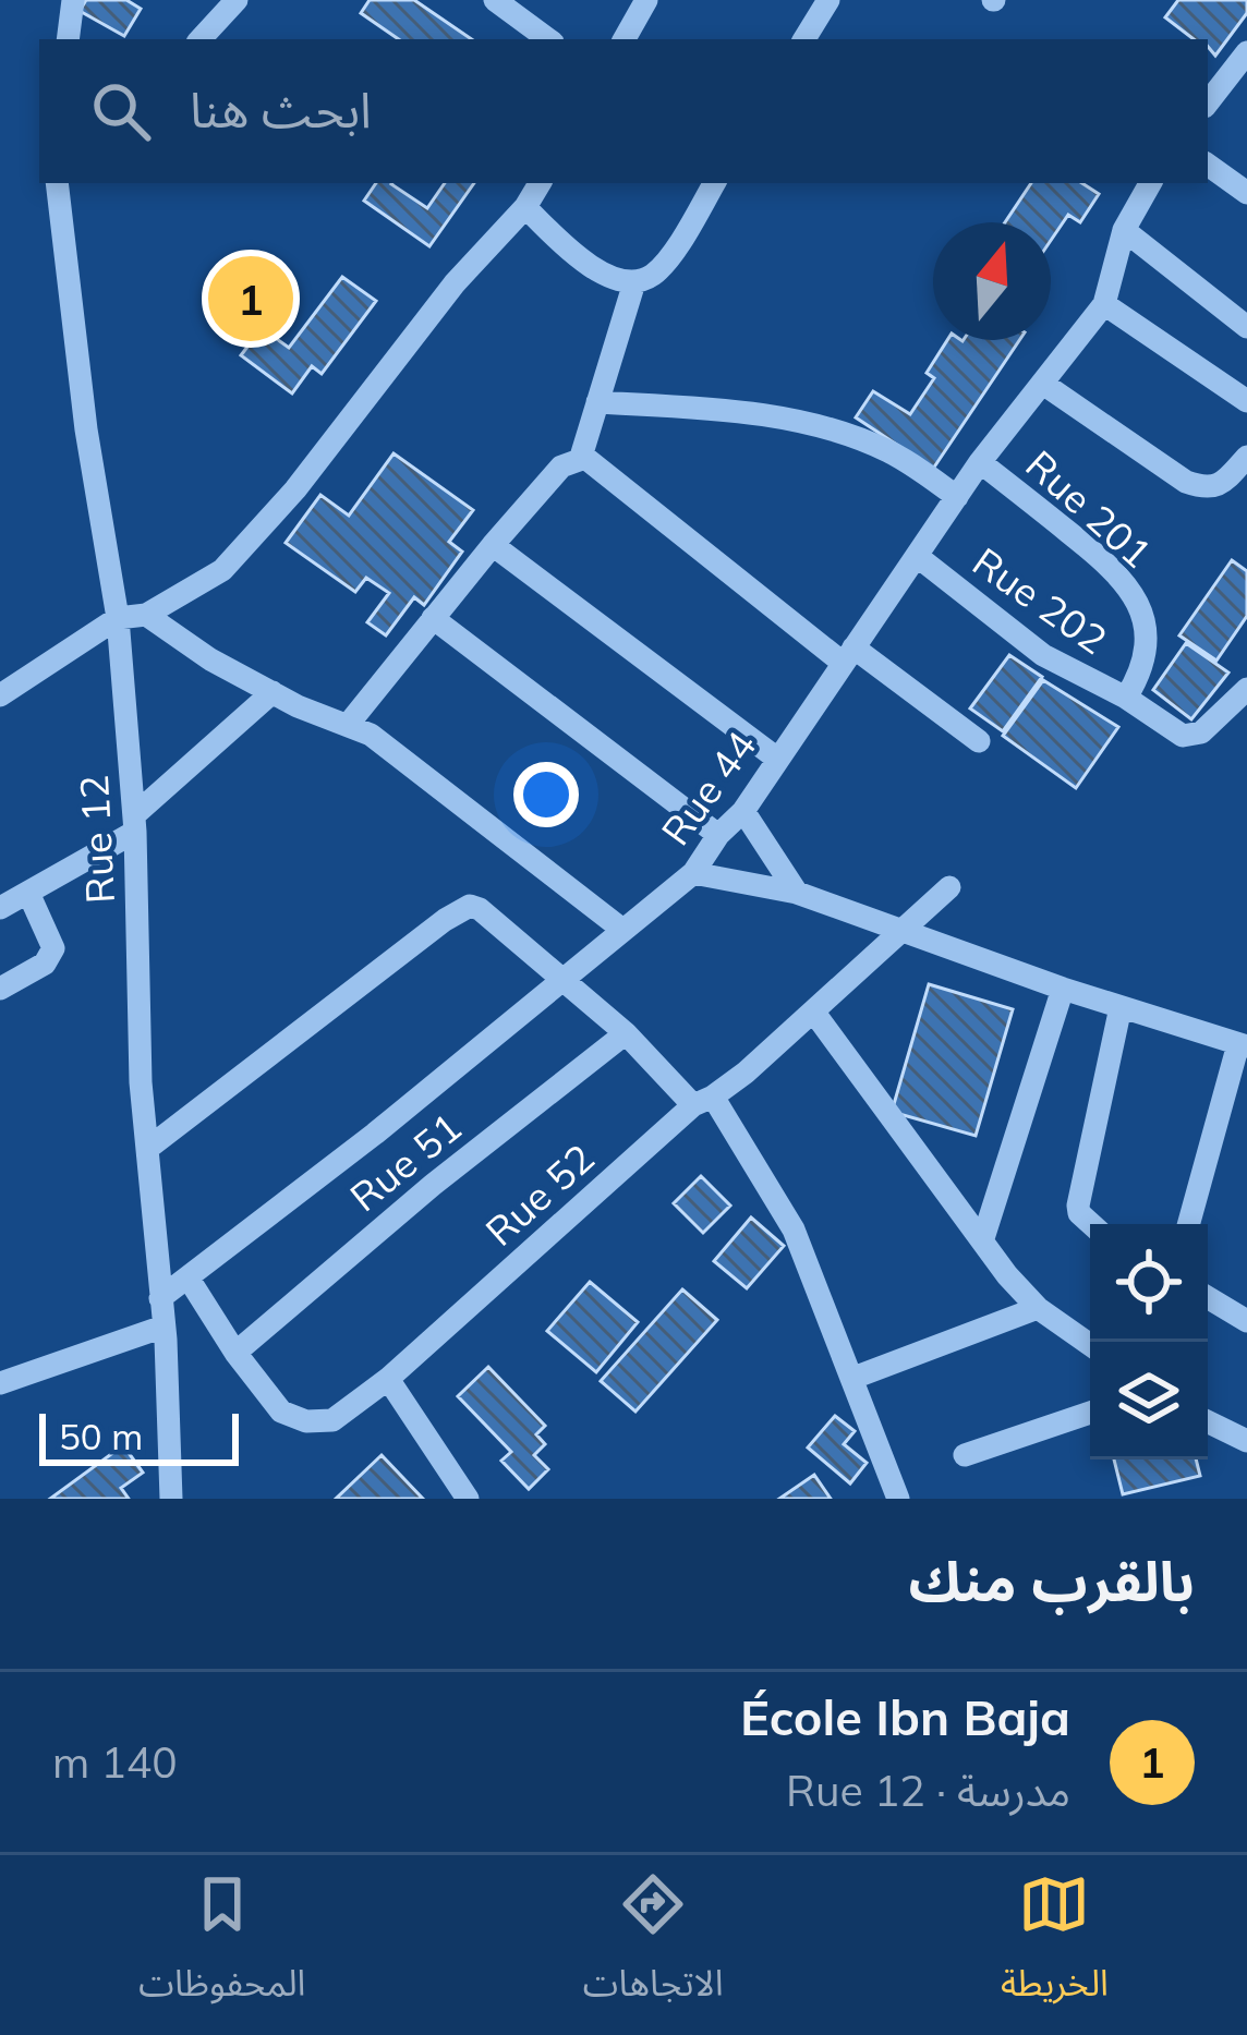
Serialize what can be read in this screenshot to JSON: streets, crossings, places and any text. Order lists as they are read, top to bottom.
{
  "streets": {
    "street": [
      "Rue 201",
      "Rue 202",
      "Rue 44",
      "Rue 12",
      "Rue 51",
      "Rue 52"
    ]
  },
  "crossings": [
    ["Rue 201", "Rue 202"],
    ["Rue 201", "Rue 44"],
    ["Rue 202", "Rue 44"],
    ["Rue 44", "Rue 12"],
    ["Rue 44", "Rue 52"],
    ["Rue 51", "Rue 52"]
  ],
  "scale_bar": "50 m",
  "north": "top",
  "page": {
    "search": "ابحث هنا",
    "pins": "1",
    "scale": "50 m",
    "heading": "بالقرب منك",
    "list": [
      {
        "mark": "1",
        "name": "École Ibn Baja",
        "note": "مدرسة · Rue 12",
        "value": "140 m"
      }
    ],
    "nav": ["الخريطة", "الاتجاهات", "المحفوظات"]
  }
}
